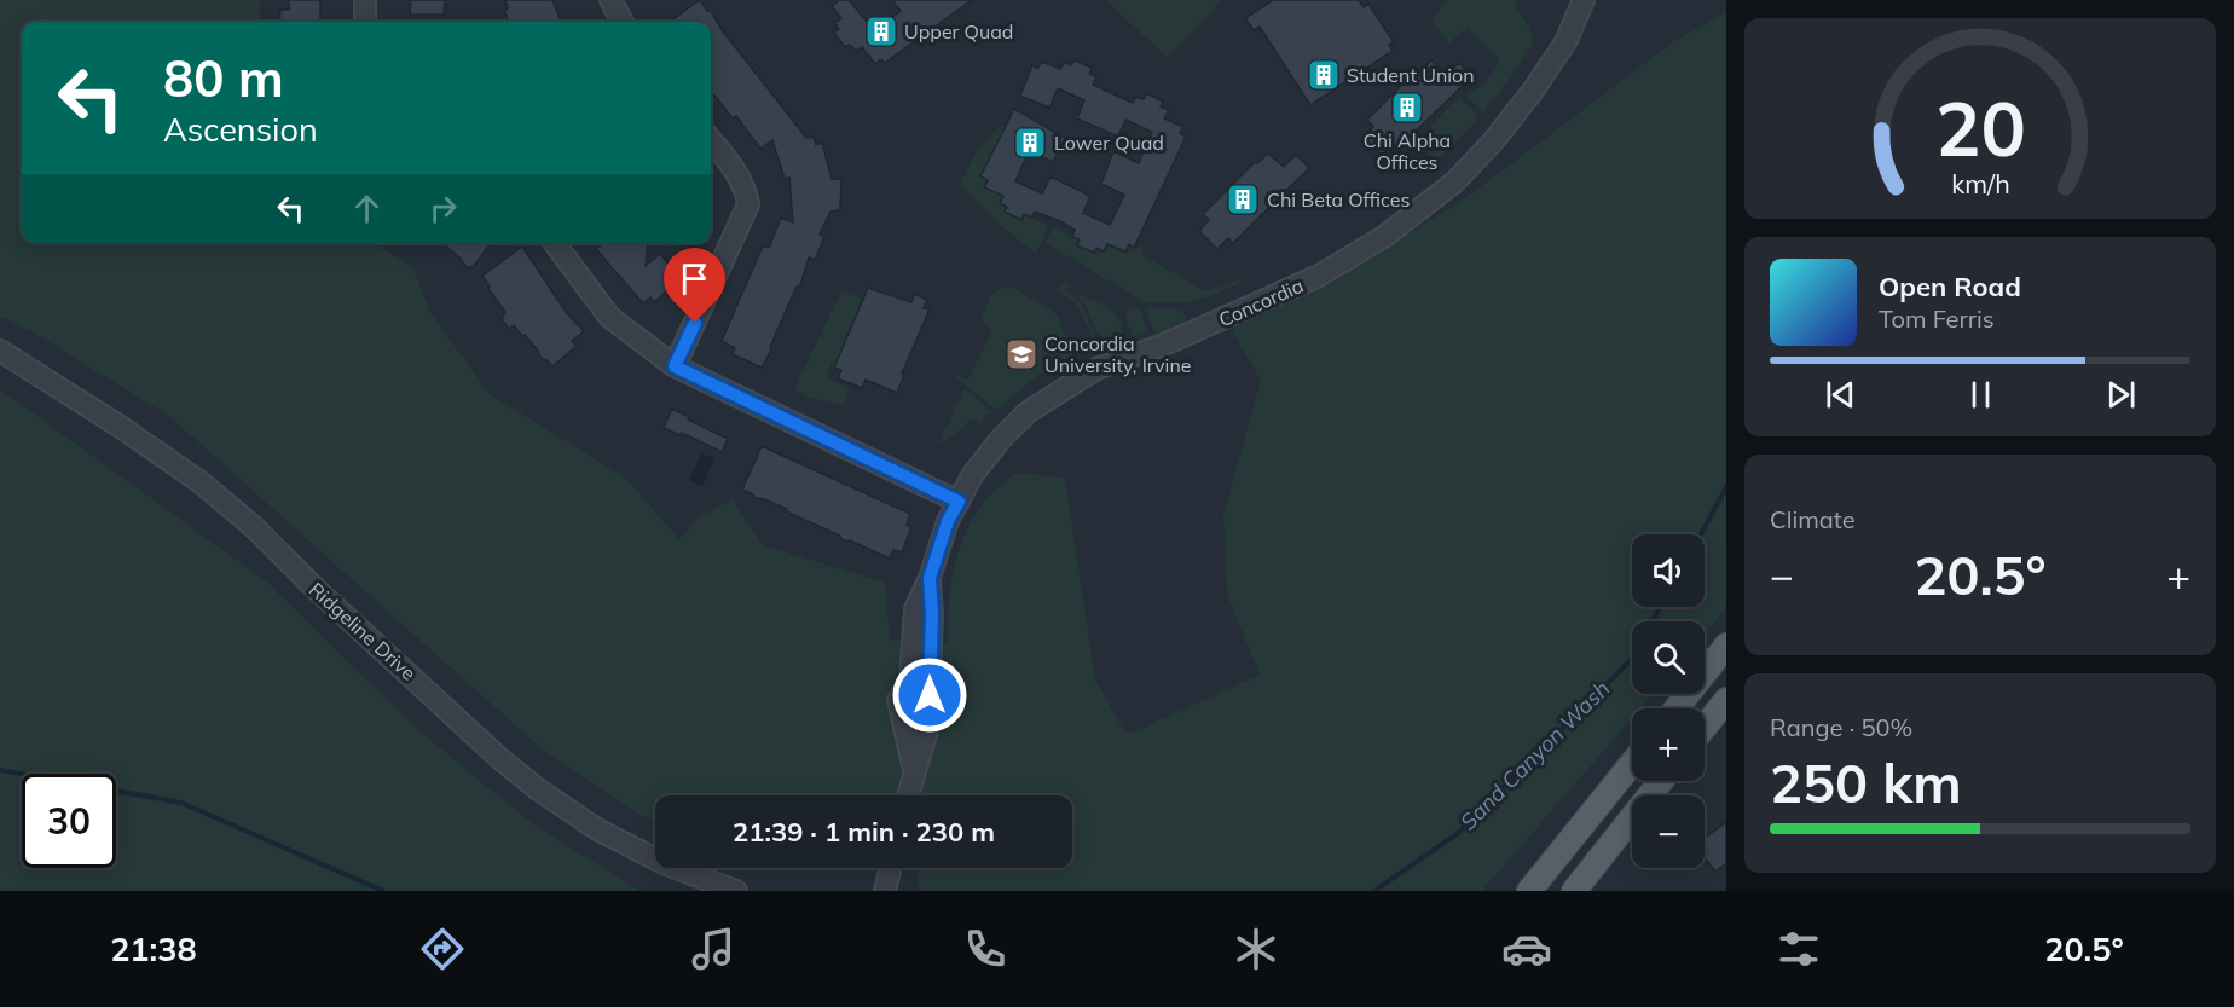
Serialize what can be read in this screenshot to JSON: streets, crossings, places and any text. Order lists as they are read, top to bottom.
{
  "streets": {
    "street": ["Concordia", "Ridgeline Drive"]
  },
  "water": ["Sand Canyon Wash"],
  "places": {
    "building": [
      "Upper Quad",
      "Student Union",
      "Chi Alpha Offices",
      "Lower Quad",
      "Chi Beta Offices"
    ],
    "school or university": ["Concordia University, Irvine"]
  },
  "page": {
    "turn": ["80 m", "Ascension"],
    "song": ["Open Road", "Tom Ferris"],
    "tile": [
      "Climate",
      ["Range · 50%", "250 km"]
    ],
    "map_buttons": ["+", "−"],
    "heat": ["−", "20.5°", "+"],
    "limit": "30",
    "trip": "21:39 · 1 min · 230 m",
    "tabs": ["21:38", "20.5°"],
    "gauge": ["20", "km/h"]
  }
}
